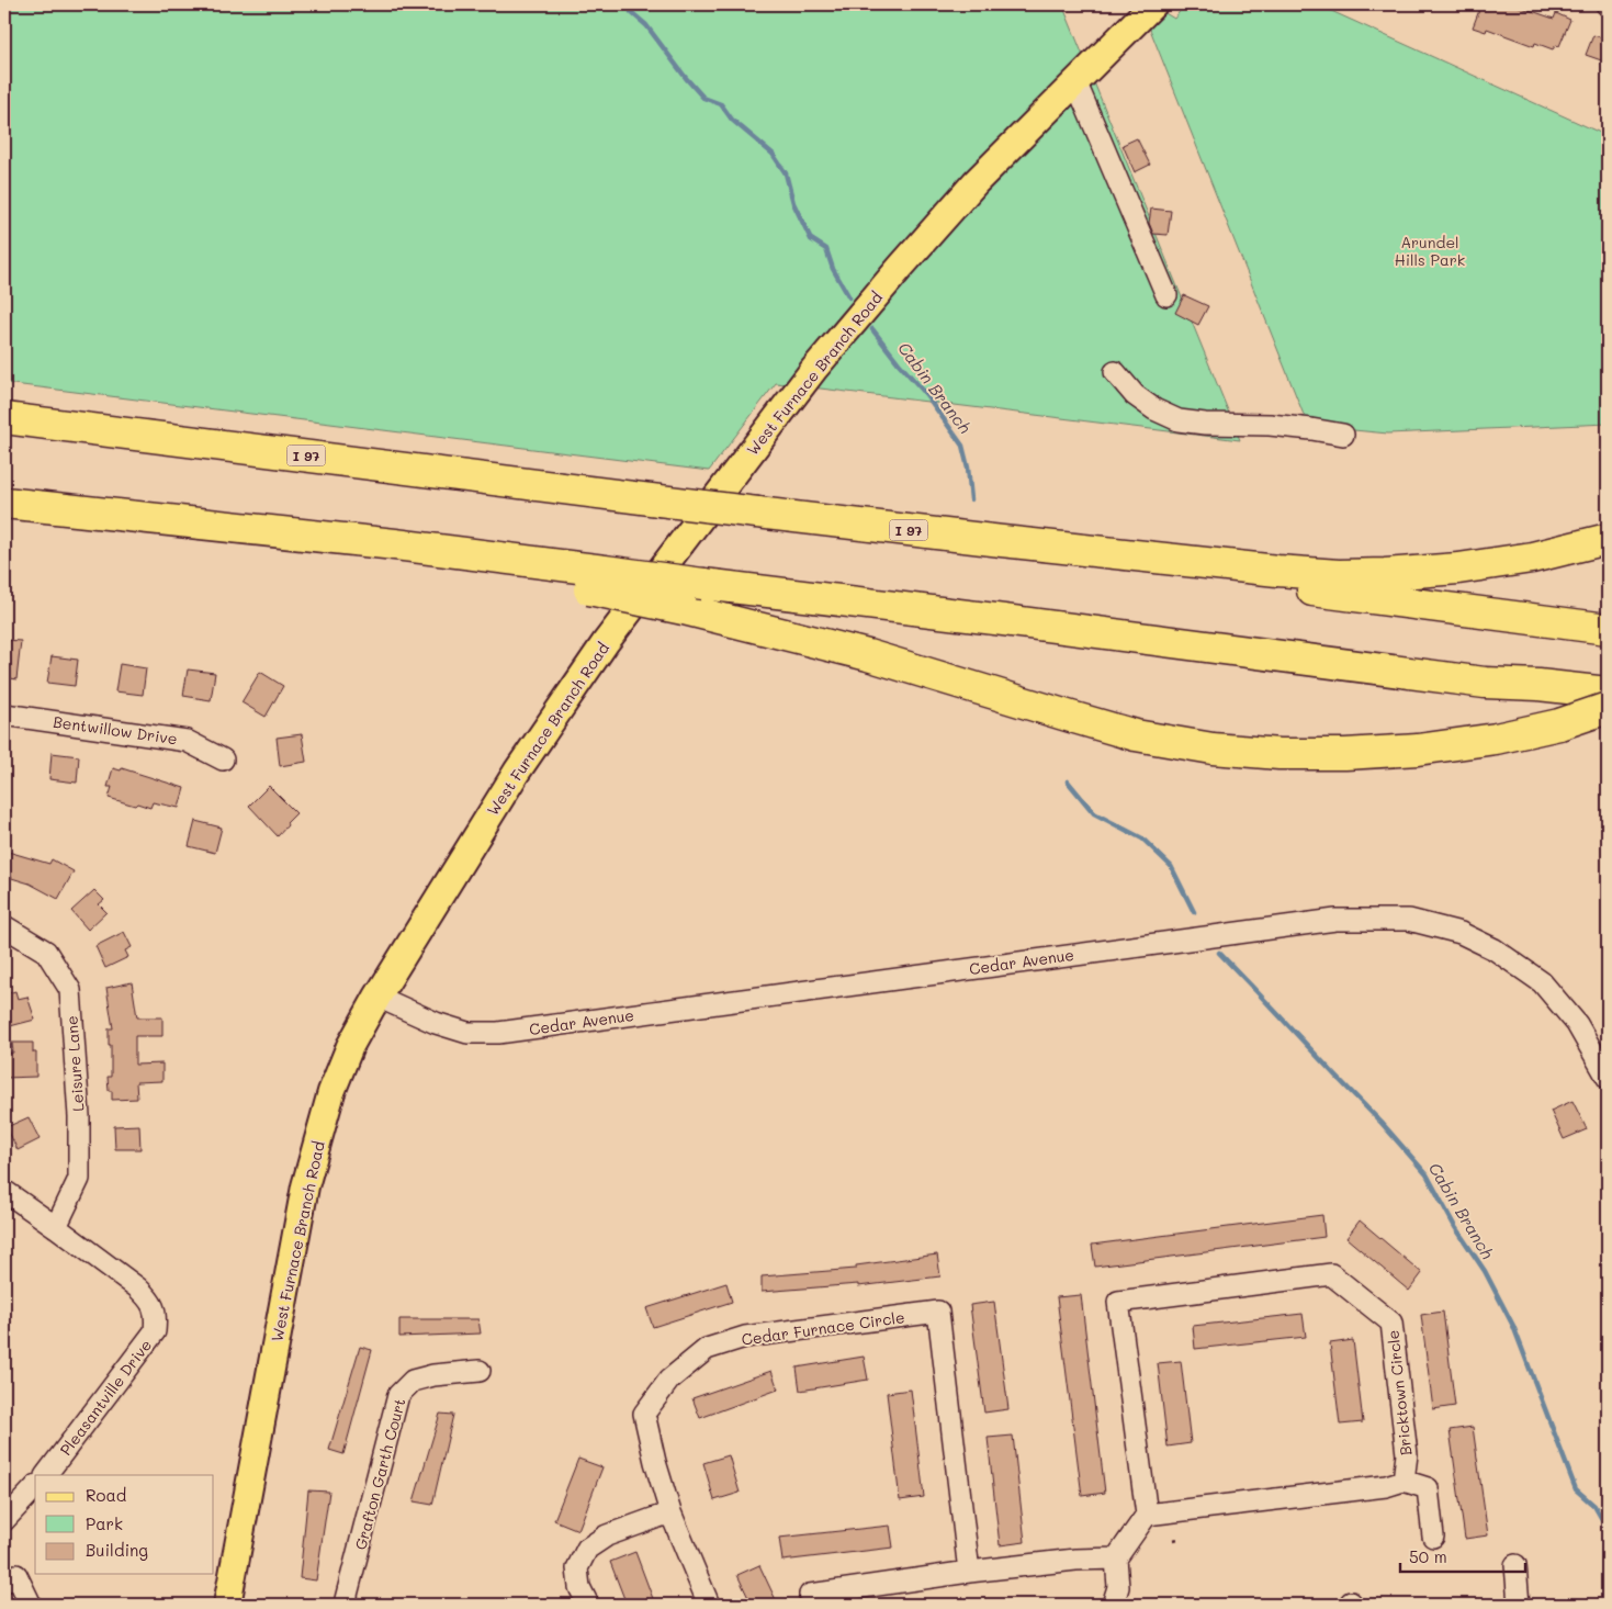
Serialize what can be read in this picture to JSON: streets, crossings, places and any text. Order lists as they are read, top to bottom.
{
  "streets": {
    "highway": ["I 97"],
    "main road": ["West Furnace Branch Road"],
    "street": [
      "Bentwillow Drive",
      "Cedar Avenue",
      "Leisure Lane",
      "Cedar Furnace Circle",
      "Bricktown Circle",
      "Pleasantville Drive",
      "Grafton Garth Court"
    ]
  },
  "crossings": [
    ["West Furnace Branch Road", "Cedar Avenue"],
    ["Leisure Lane", "Pleasantville Drive"]
  ],
  "water": ["Cabin Branch"],
  "parks": ["Arundel Hills Park"],
  "legend": ["Road", "Park", "Building"],
  "scale_bar": "50 m"
}
